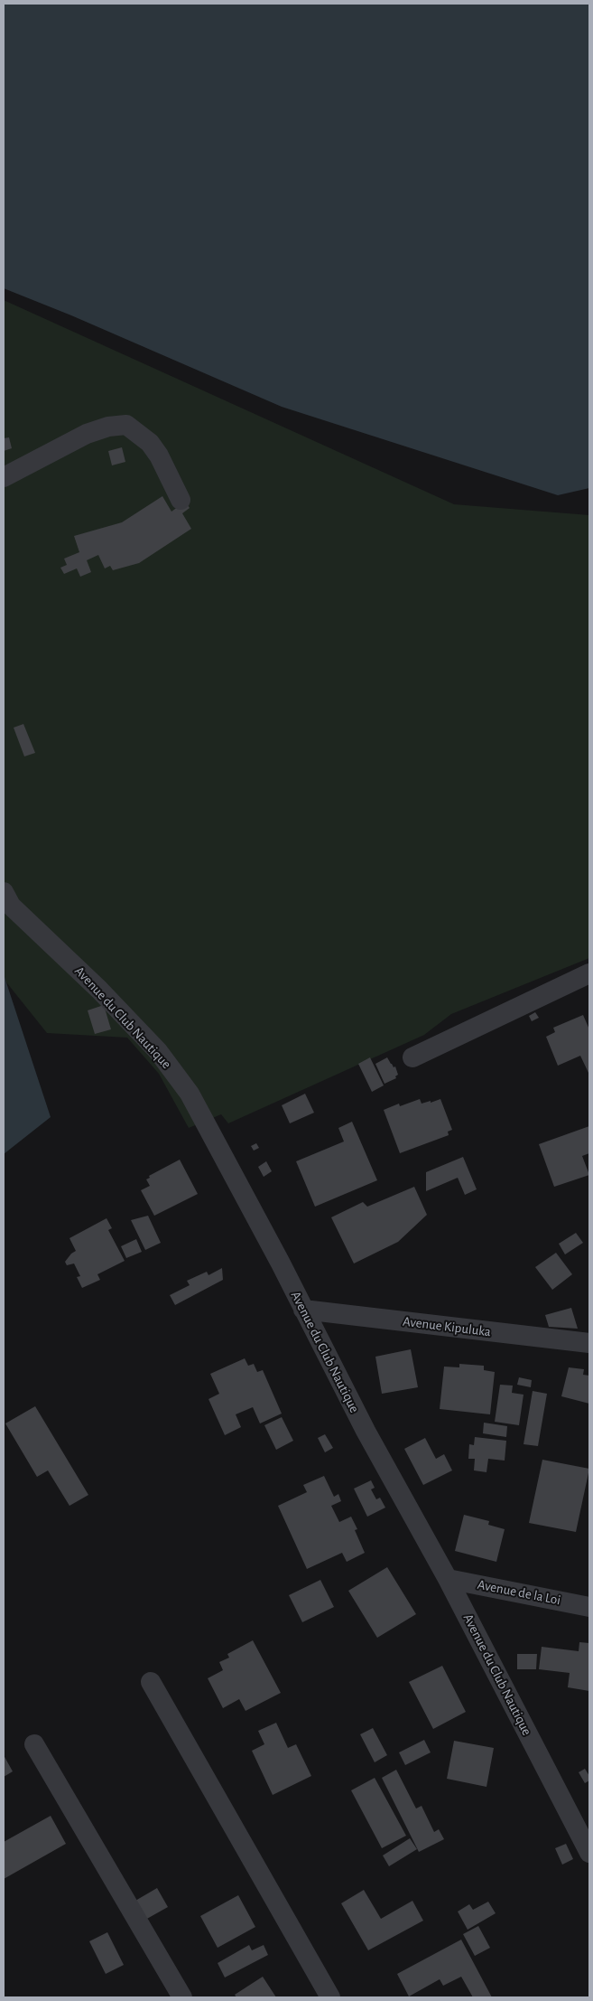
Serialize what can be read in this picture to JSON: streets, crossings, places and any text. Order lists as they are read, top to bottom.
{
  "streets": {
    "street": ["Avenue du Club Nautique", "Avenue Kipuluka", "Avenue de la Loi"]
  },
  "crossings": [
    ["Avenue du Club Nautique", "Avenue Kipuluka"],
    ["Avenue du Club Nautique", "Avenue de la Loi"]
  ]
}
